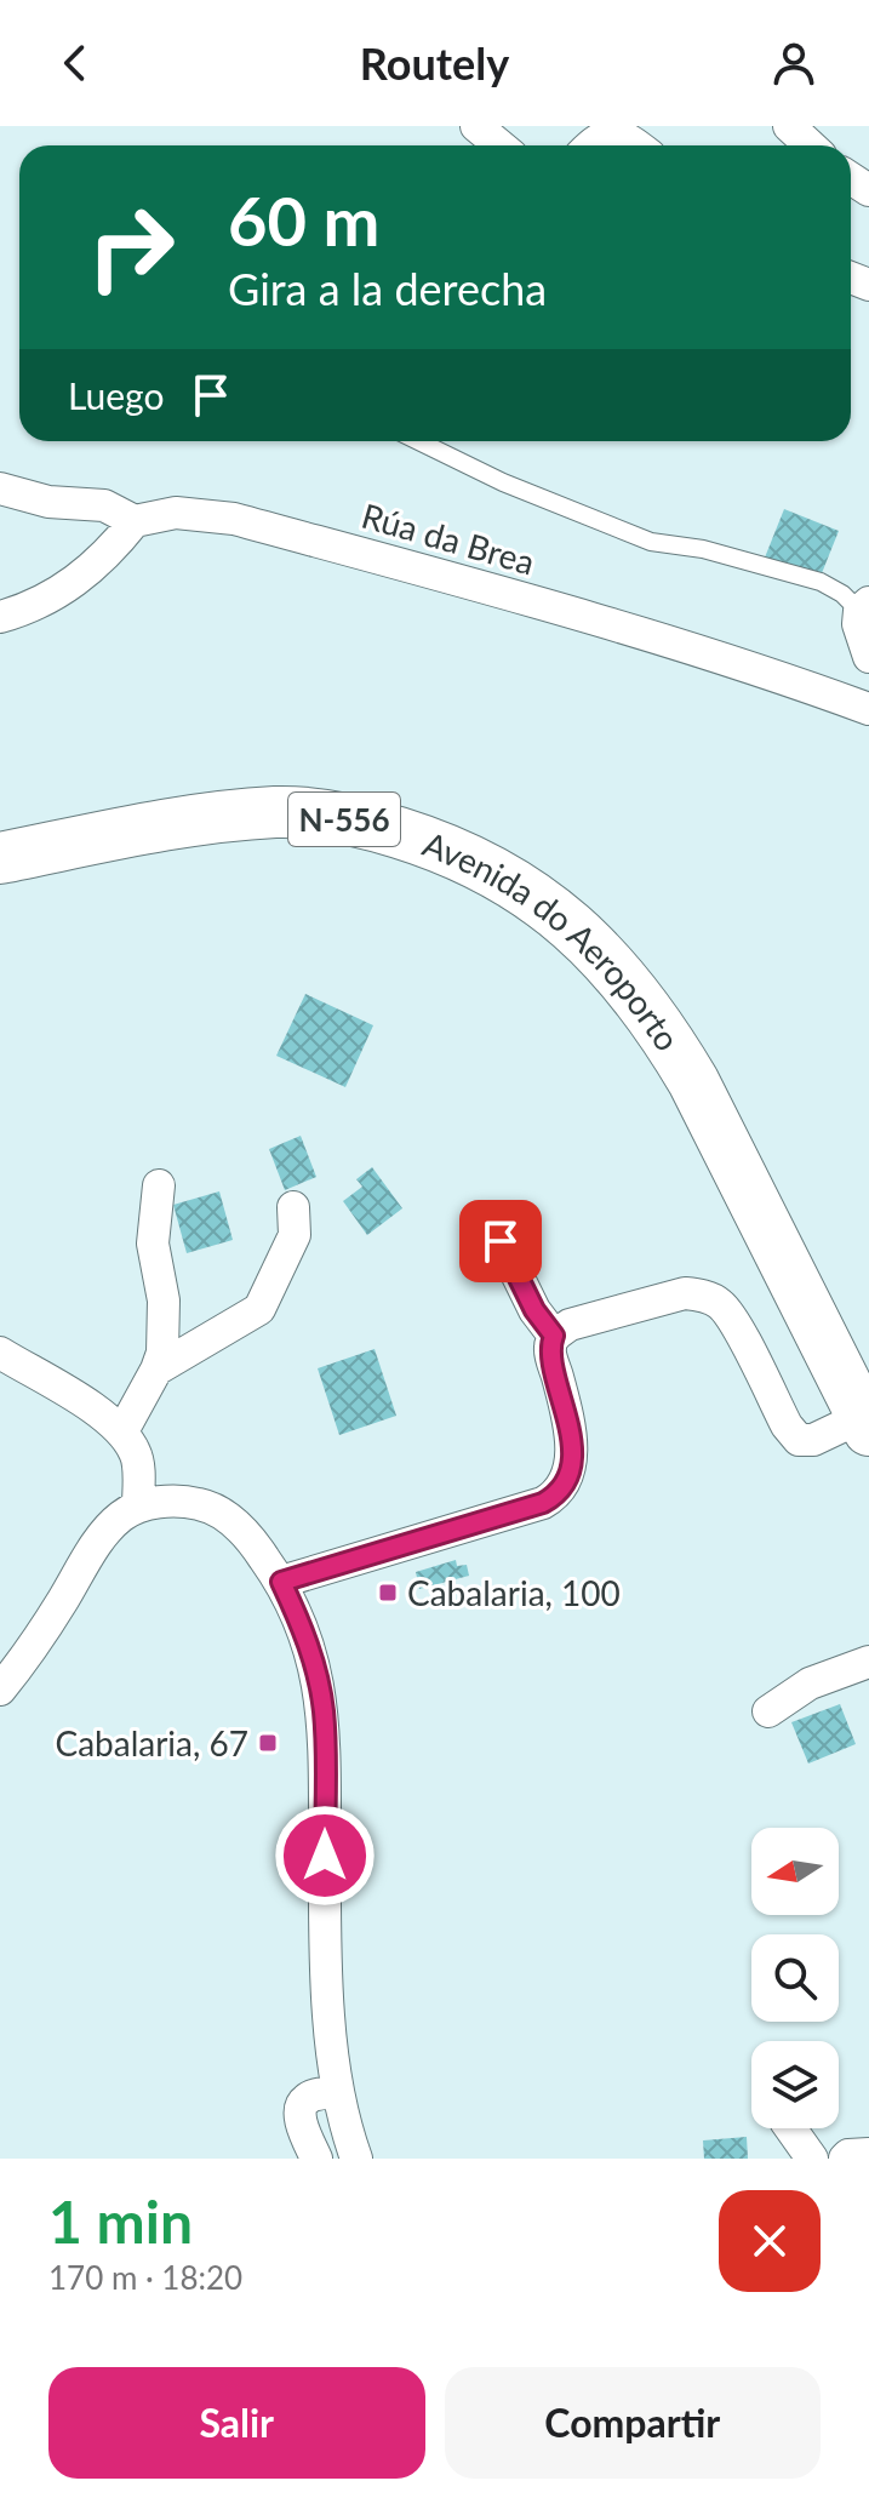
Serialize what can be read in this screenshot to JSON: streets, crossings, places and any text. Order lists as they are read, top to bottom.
{
  "streets": {
    "main road": ["N-556", "Avenida do Aeroporto"],
    "street": ["Rúa da Brea"]
  },
  "places": {
    "transit": ["Cabalaria, 100", "Cabalaria, 67"]
  },
  "north": "left",
  "page": {
    "header": "Routely",
    "turn": ["60 m", "Gira a la derecha"],
    "then": "Luego",
    "heading": ["1 min", "170 m · 18:20"],
    "buttons": ["Salir", "Compartir"]
  }
}
